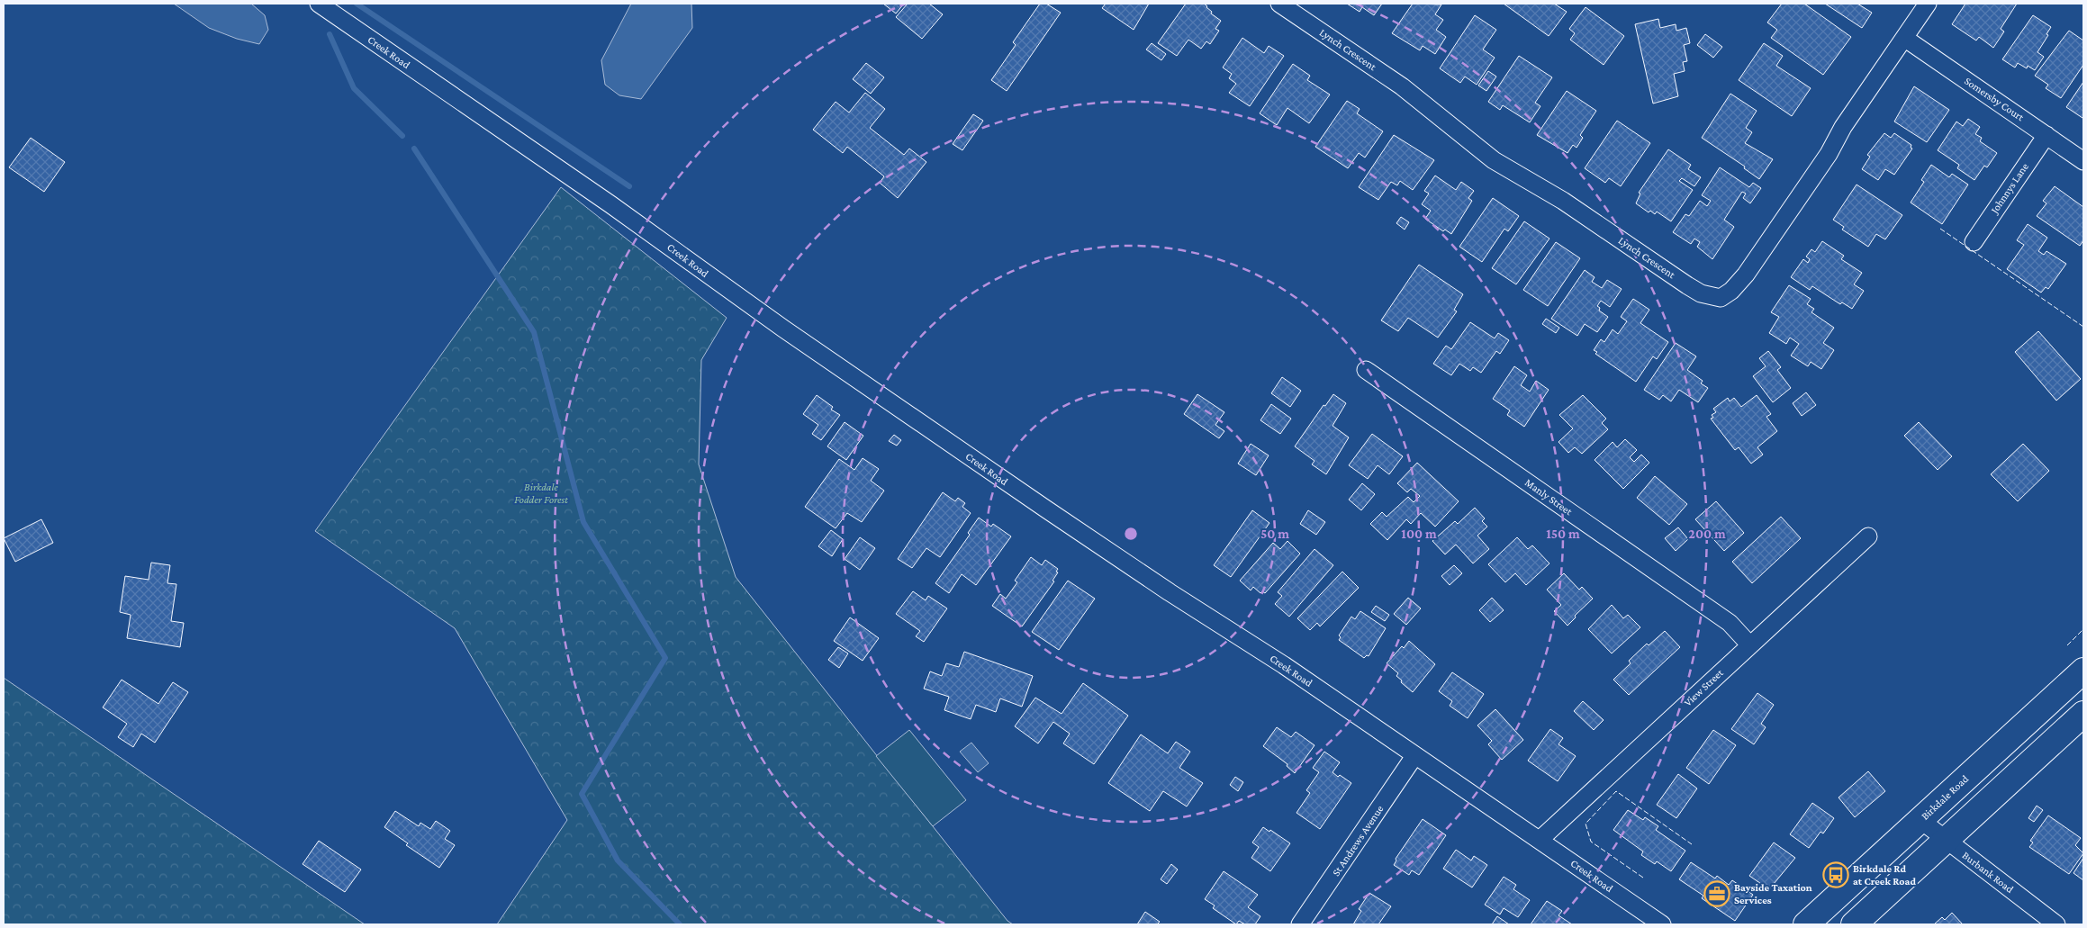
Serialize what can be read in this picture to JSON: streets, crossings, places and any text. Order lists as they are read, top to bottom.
{
  "streets": {
    "main road": ["Birkdale Road"],
    "street": [
      "Lynch Crescent",
      "Creek Road",
      "Somersby Court",
      "Johnnys Lane",
      "Manly Street",
      "View Street",
      "St Andrews Avenue",
      "Burbank Road"
    ]
  },
  "crossings": [
    ["Lynch Crescent", "Somersby Court"],
    ["Creek Road", "View Street"],
    ["Creek Road", "St Andrews Avenue"],
    ["Somersby Court", "Johnnys Lane"],
    ["Manly Street", "View Street"],
    ["Birkdale Road", "Burbank Road"]
  ],
  "parks": ["Birkdale Fodder Forest"],
  "places": {
    "bus stop": ["Birkdale Rd at Creek Road"],
    "office": ["Bayside Taxation Services"]
  },
  "rings": [
    "50 m",
    "100 m",
    "150 m",
    "200 m"
  ]
}
